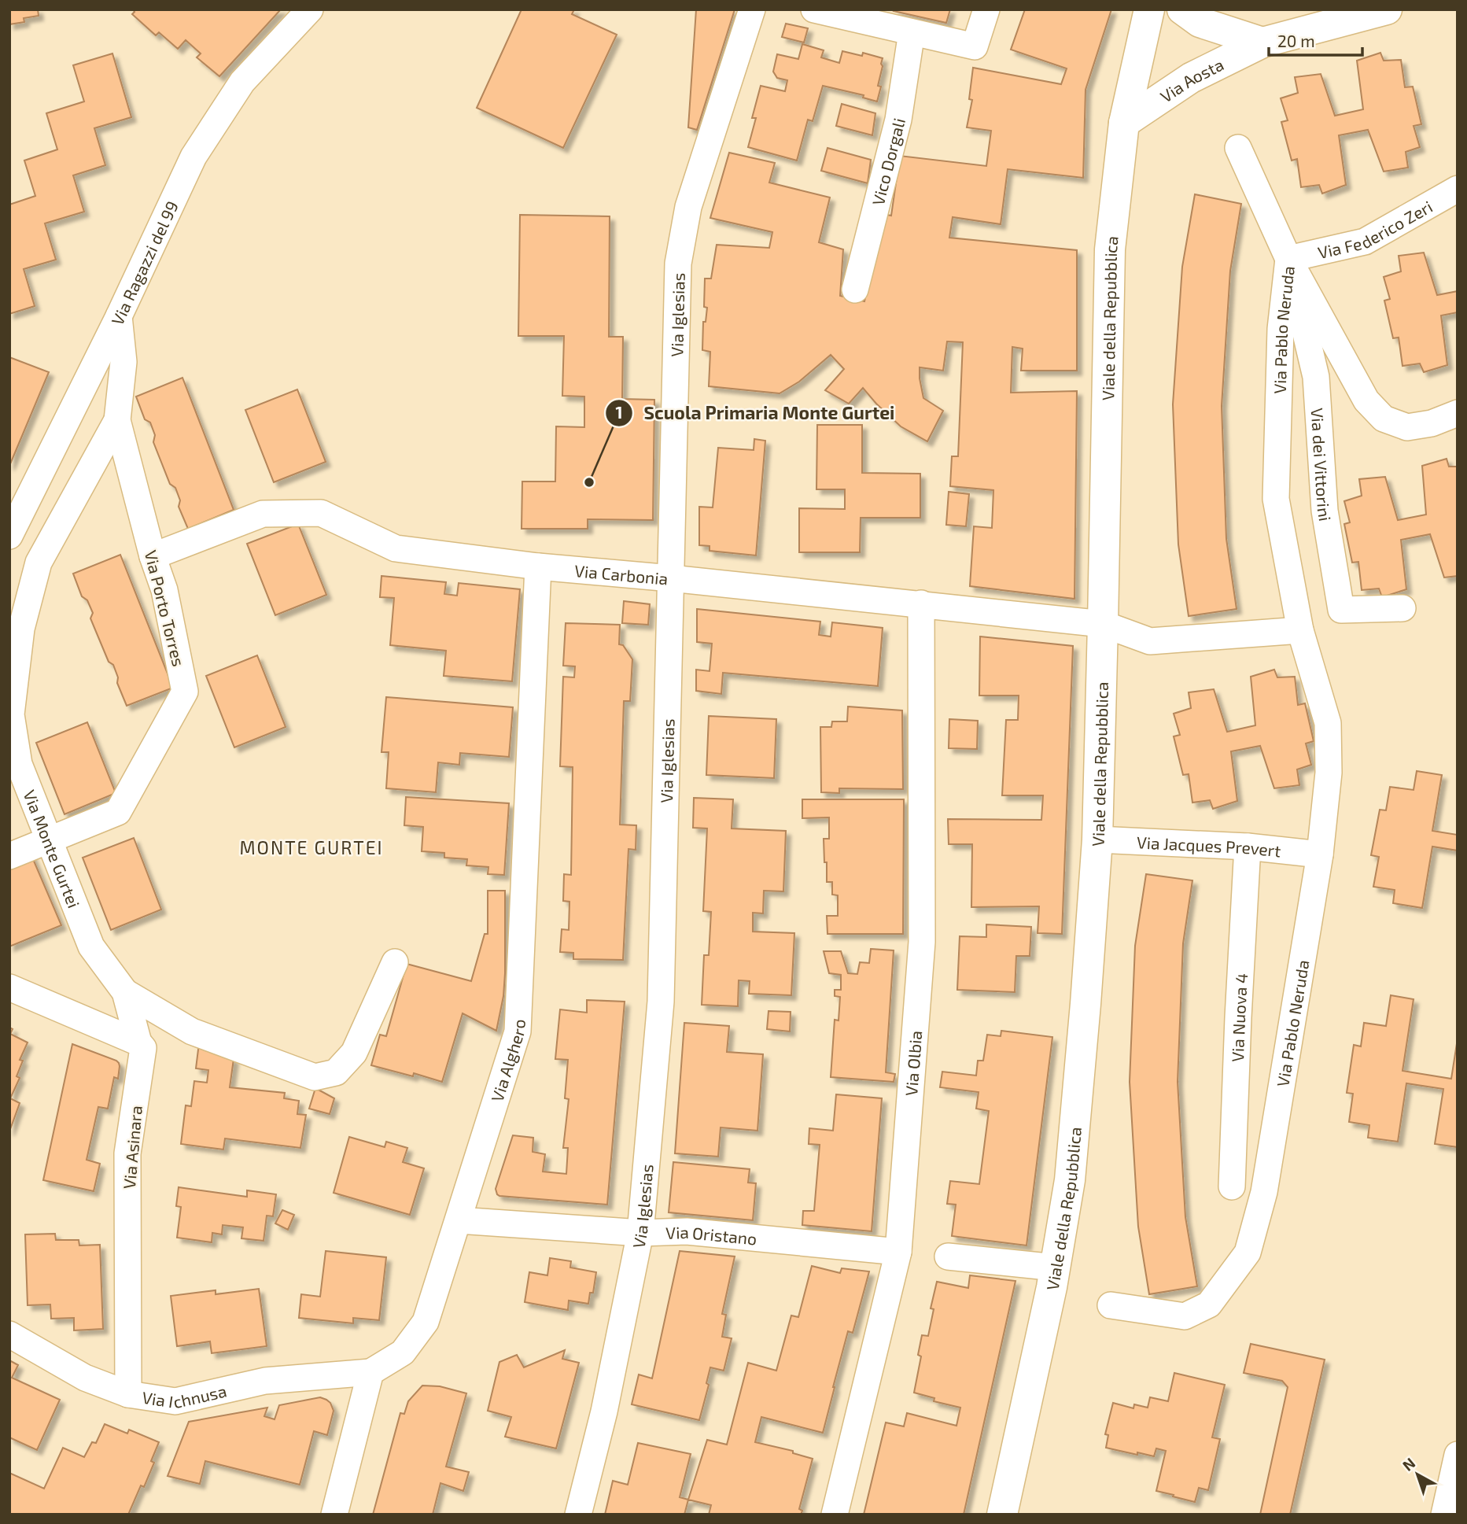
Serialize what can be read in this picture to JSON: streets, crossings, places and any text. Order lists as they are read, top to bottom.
{
  "streets": {
    "street": [
      "Via Aosta",
      "Vico Dorgali",
      "Via Federico Zeri",
      "Via Ragazzi del 99",
      "Via Iglesias",
      "Viale della Repubblica",
      "Via Pablo Neruda",
      "Via dei Vittorini",
      "Via Carbonia",
      "Via Porto Torres",
      "Via Jacques Prevert",
      "Via Monte Gurtei",
      "Via Nuova 4",
      "Via Alghero",
      "Via Olbia",
      "Via Asinara",
      "Via Oristano",
      "Via Ichnusa"
    ]
  },
  "crossings": [
    ["Via Aosta", "Viale della Repubblica"],
    ["Via Federico Zeri", "Via Pablo Neruda"],
    ["Via Federico Zeri", "Via dei Vittorini"],
    ["Via Ragazzi del 99", "Via Porto Torres"],
    ["Via Iglesias", "Via Carbonia"],
    ["Via Iglesias", "Via Oristano"],
    ["Viale della Repubblica", "Via Carbonia"],
    ["Viale della Repubblica", "Via Jacques Prevert"],
    ["Via Pablo Neruda", "Via dei Vittorini"],
    ["Via Pablo Neruda", "Via Jacques Prevert"],
    ["Via Carbonia", "Via Porto Torres"],
    ["Via Carbonia", "Via Alghero"],
    ["Via Carbonia", "Via Olbia"],
    ["Via Porto Torres", "Via Monte Gurtei"],
    ["Via Jacques Prevert", "Via Nuova 4"],
    ["Via Monte Gurtei", "Via Asinara"],
    ["Via Alghero", "Via Oristano"],
    ["Via Alghero", "Via Ichnusa"],
    ["Via Olbia", "Via Oristano"],
    ["Via Asinara", "Via Ichnusa"]
  ],
  "districts": ["MONTE GURTEI"],
  "places": ["Scuola Primaria Monte Gurtei"],
  "scale_bar": "20 m",
  "north": "top left"
}
